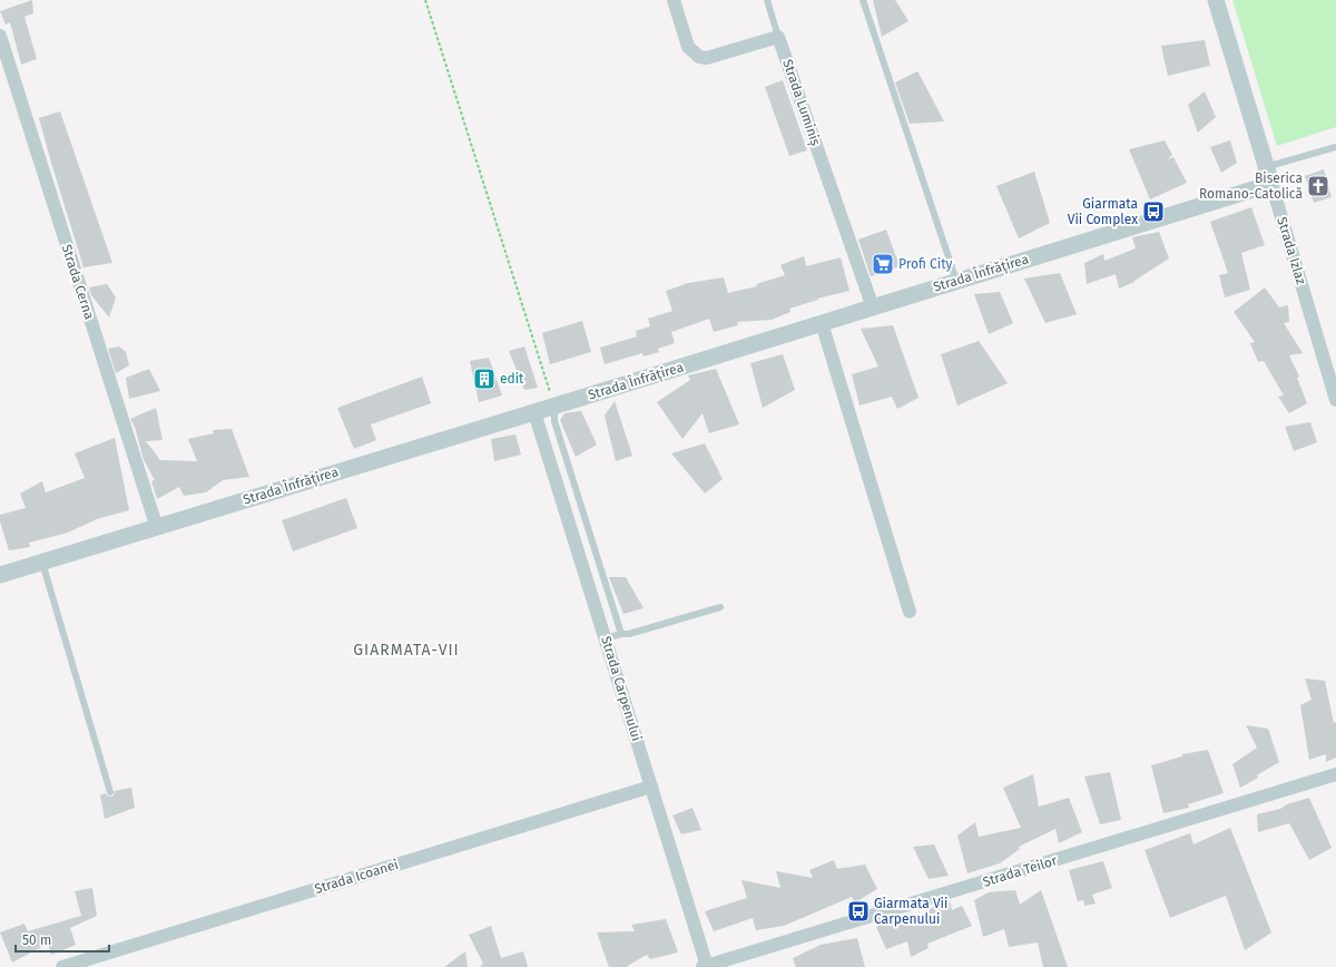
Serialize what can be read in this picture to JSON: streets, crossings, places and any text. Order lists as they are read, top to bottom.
{
  "streets": {
    "street": [
      "Strada Luminiș",
      "Strada Izlaz",
      "Strada Înfrățirea",
      "Strada Cerna",
      "Strada Carpenului",
      "Strada Teilor",
      "Strada Icoanei"
    ]
  },
  "crossings": [
    ["Strada Luminiș", "Strada Înfrățirea"],
    ["Strada Izlaz", "Strada Înfrățirea"],
    ["Strada Înfrățirea", "Strada Cerna"],
    ["Strada Înfrățirea", "Strada Carpenului"],
    ["Strada Carpenului", "Strada Teilor"],
    ["Strada Carpenului", "Strada Icoanei"]
  ],
  "districts": ["GIARMATA-VII"],
  "places": {
    "church": ["Biserica Romano-Catolică"],
    "bus stop": ["Giarmata Vii Complex", "Giarmata Vii Carpenului"],
    "supermarket": ["Profi City"],
    "building": ["edit"]
  },
  "scale_bar": "50 m"
}
